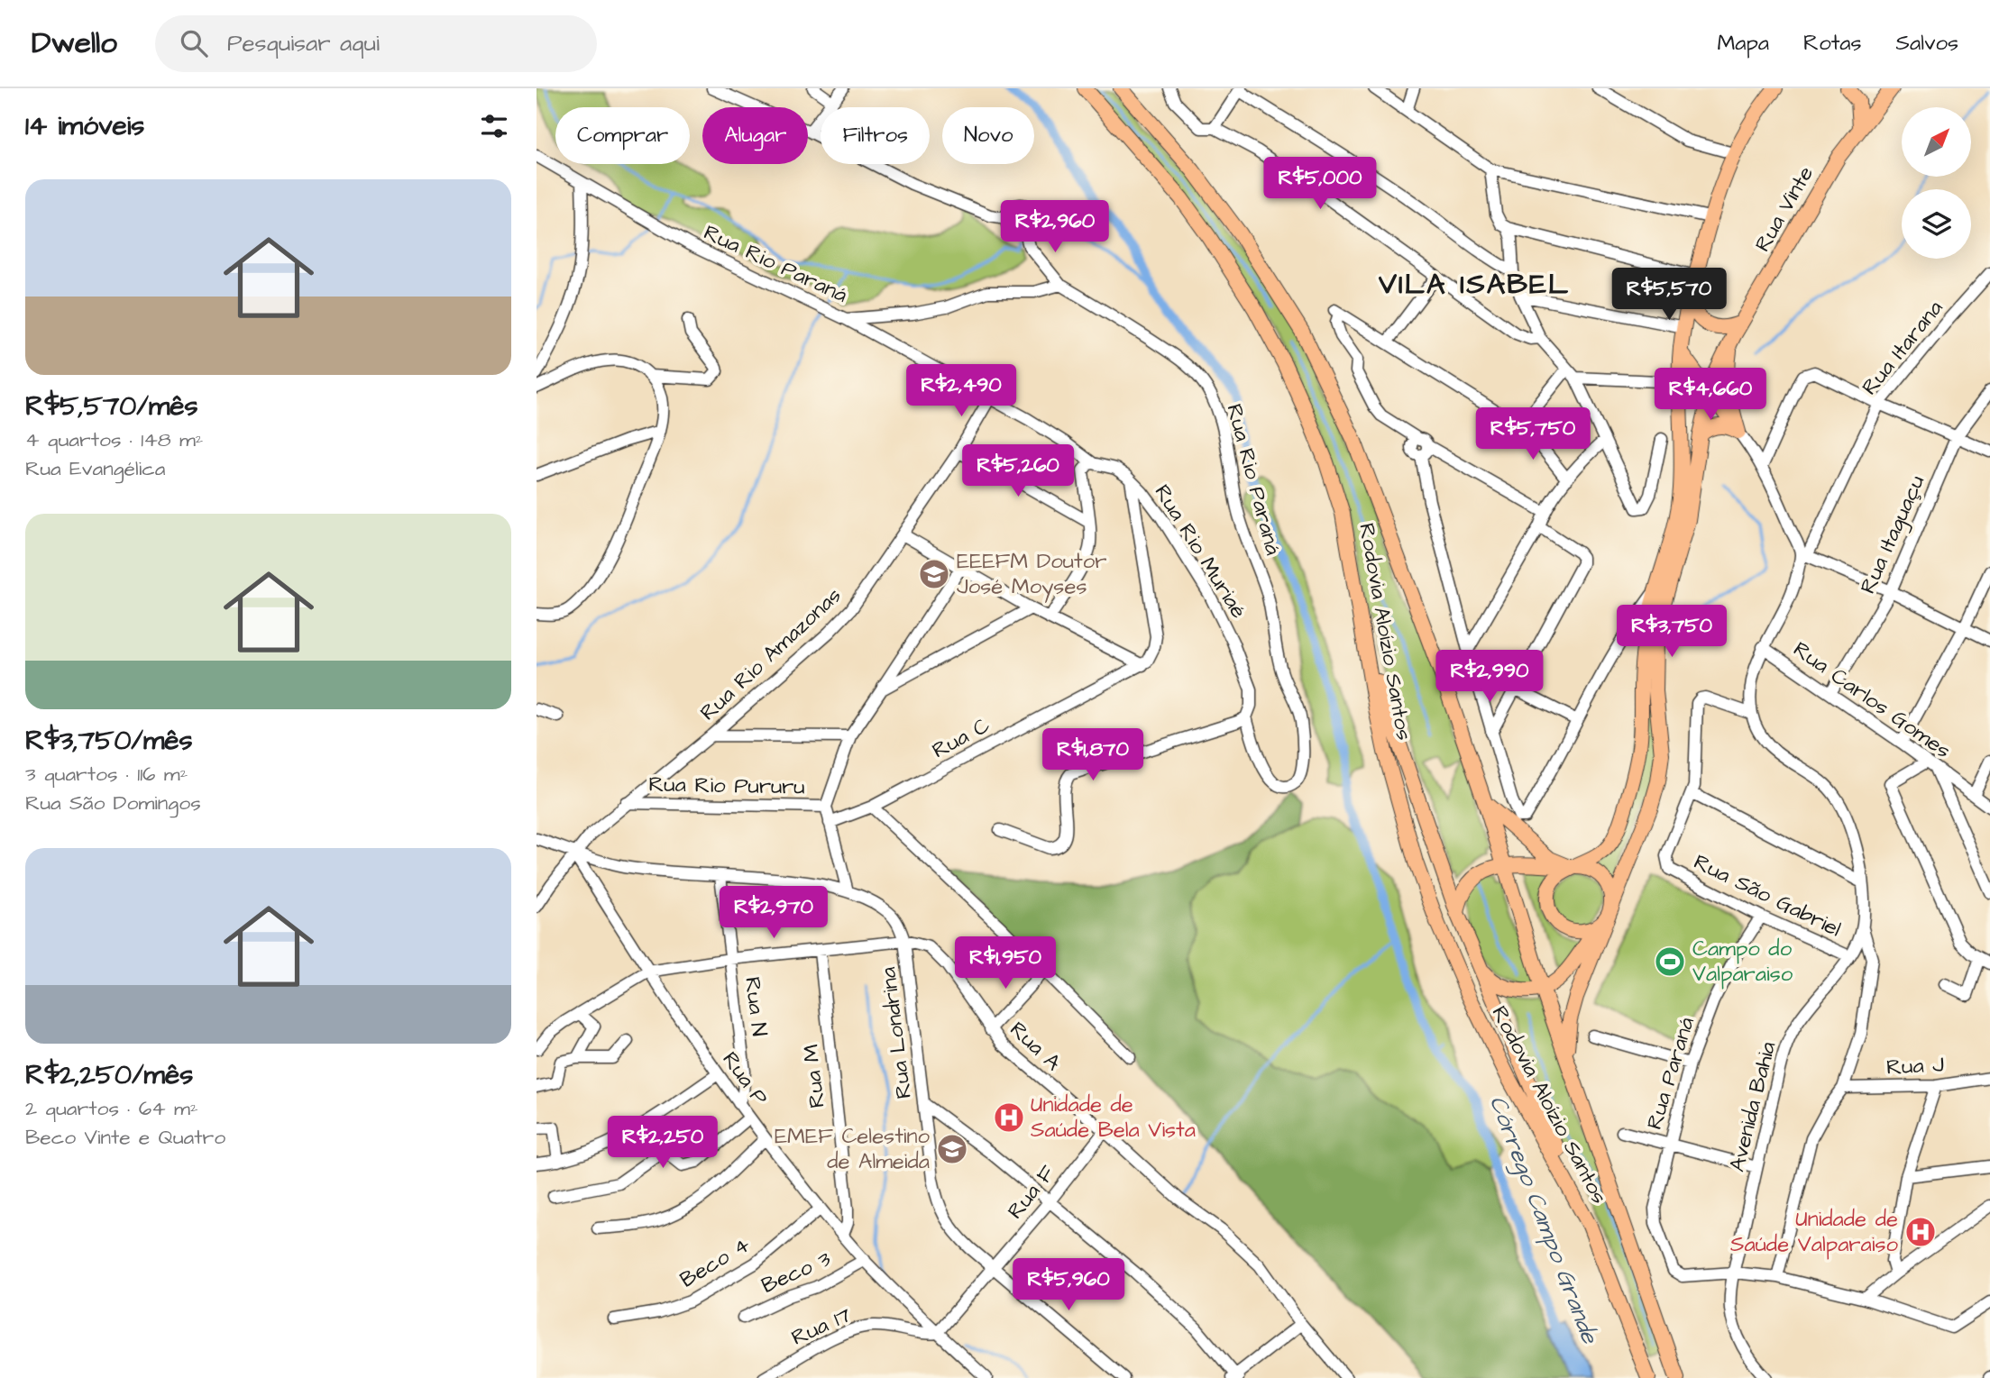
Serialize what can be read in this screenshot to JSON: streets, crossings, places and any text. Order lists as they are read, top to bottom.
{
  "streets": {
    "main road": ["Rua Vinte", "Rodovia Aloízio Santos"],
    "street": [
      "Rua Rio Paraná",
      "Rua Itarana",
      "Rua Itaguaçu",
      "Rua Rio Muriaé",
      "Rua Rio Amazonas",
      "Rua Carlos Gomes",
      "Rua C",
      "Rua Rio Pururu",
      "Rua São Gabriel",
      "Rua N",
      "Rua Londrina",
      "Rua A",
      "Rua J",
      "Rua Paraná",
      "Rua M",
      "Rua P",
      "Avenida Bahia",
      "Rua F",
      "Beco 4",
      "Beco 3",
      "Rua 17"
    ]
  },
  "crossings": [
    ["Rua Vinte", "Rodovia Aloízio Santos"],
    ["Rua Rio Paraná", "Rua Rio Muriaé"],
    ["Rua Itarana", "Avenida Bahia"],
    ["Rua Itaguaçu", "Rua Carlos Gomes"],
    ["Rua Rio Muriaé", "Rua Rio Amazonas"],
    ["Rua Rio Amazonas", "Rua Rio Pururu"],
    ["Rua Rio Amazonas", "Rua P"],
    ["Rua Carlos Gomes", "Avenida Bahia"],
    ["Rua São Gabriel", "Rua Paraná"],
    ["Rua São Gabriel", "Avenida Bahia"],
    ["Rua N", "Rua P"],
    ["Rua Londrina", "Rua A"],
    ["Rua Londrina", "Rua F"],
    ["Rua A", "Rua F"],
    ["Rua Paraná", "Avenida Bahia"],
    ["Rua M", "Rua P"],
    ["Rua P", "Rua F"],
    ["Rua P", "Beco 4"],
    ["Rua P", "Beco 3"],
    ["Rua P", "Rua 17"],
    ["Rua F", "Rua 17"]
  ],
  "districts": ["VILA ISABEL"],
  "water": ["Córrego Campo Grande"],
  "places": {
    "school or university": ["EEEFM Doutor José Moyses", "EMEF Celestino de Almeida"],
    "sports": ["Campo do Valparaiso"],
    "hospital": ["Unidade de Saúde Bela Vista", "Unidade de Saúde Valparaiso"]
  },
  "north": "top right",
  "page": {
    "header": "Dwello",
    "search": "Pesquisar aqui",
    "nav": ["Mapa", "Rotas", "Salvos"],
    "heading": "14 imóveis",
    "chip": [
      "Comprar",
      "Alugar",
      "Filtros",
      "Novo"
    ],
    "price": [
      "R$5,000",
      "R$2,960",
      "R$5,570",
      "R$2,490",
      "R$4,660",
      "R$5,750",
      "R$5,260",
      "R$3,750",
      "R$2,990",
      "R$1,870",
      "R$2,970",
      "R$1,950",
      "R$2,250",
      "R$5,960"
    ],
    "list": [
      {
        "name": "R$5,570/mês",
        "note": "4 quartos · 148 m² · Rua Evangélica"
      },
      {
        "name": "R$3,750/mês",
        "note": "3 quartos · 116 m² · Rua São Domingos"
      },
      {
        "name": "R$2,250/mês",
        "note": "2 quartos · 64 m² · Beco Vinte e Quatro"
      }
    ]
  }
}
